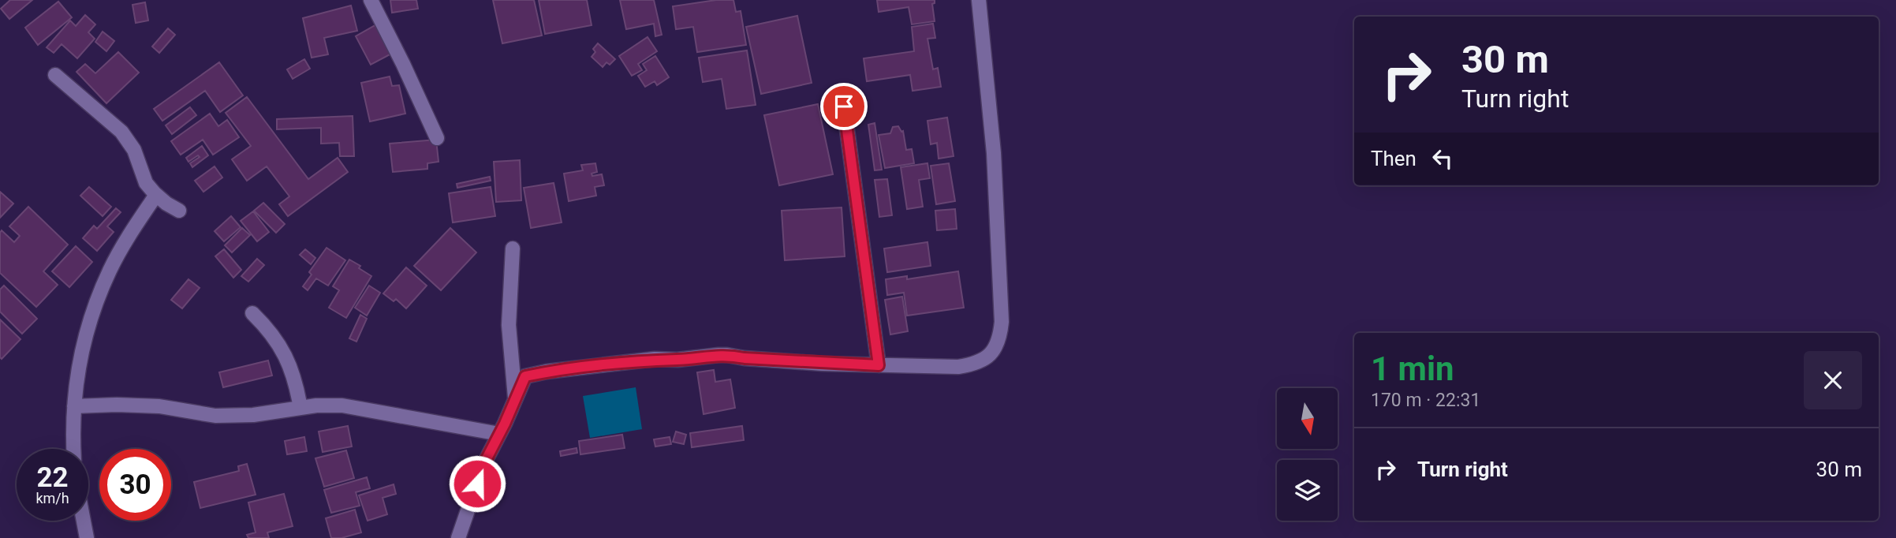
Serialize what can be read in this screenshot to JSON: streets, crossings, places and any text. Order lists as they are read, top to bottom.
{
  "north": "bottom",
  "page": {
    "turn": ["30 m", "Turn right"],
    "then": "Then",
    "heading": ["1 min", "170 m · 22:31"],
    "list": [
      {
        "name": "Turn right",
        "value": "30 m"
      }
    ],
    "speed": "22 km/h",
    "limit": "30"
  }
}
